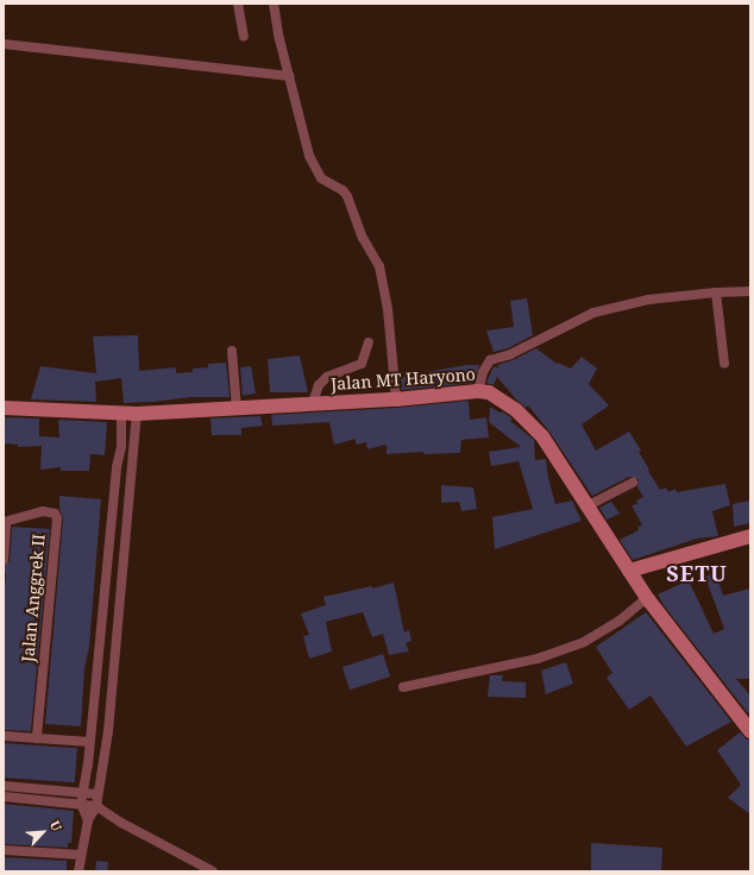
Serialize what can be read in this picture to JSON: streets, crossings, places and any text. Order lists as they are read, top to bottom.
{
  "streets": {
    "main road": ["Jalan MT Haryono"],
    "street": ["Jalan Anggrek II"]
  },
  "districts": ["SETU"],
  "north": "top right"
}
